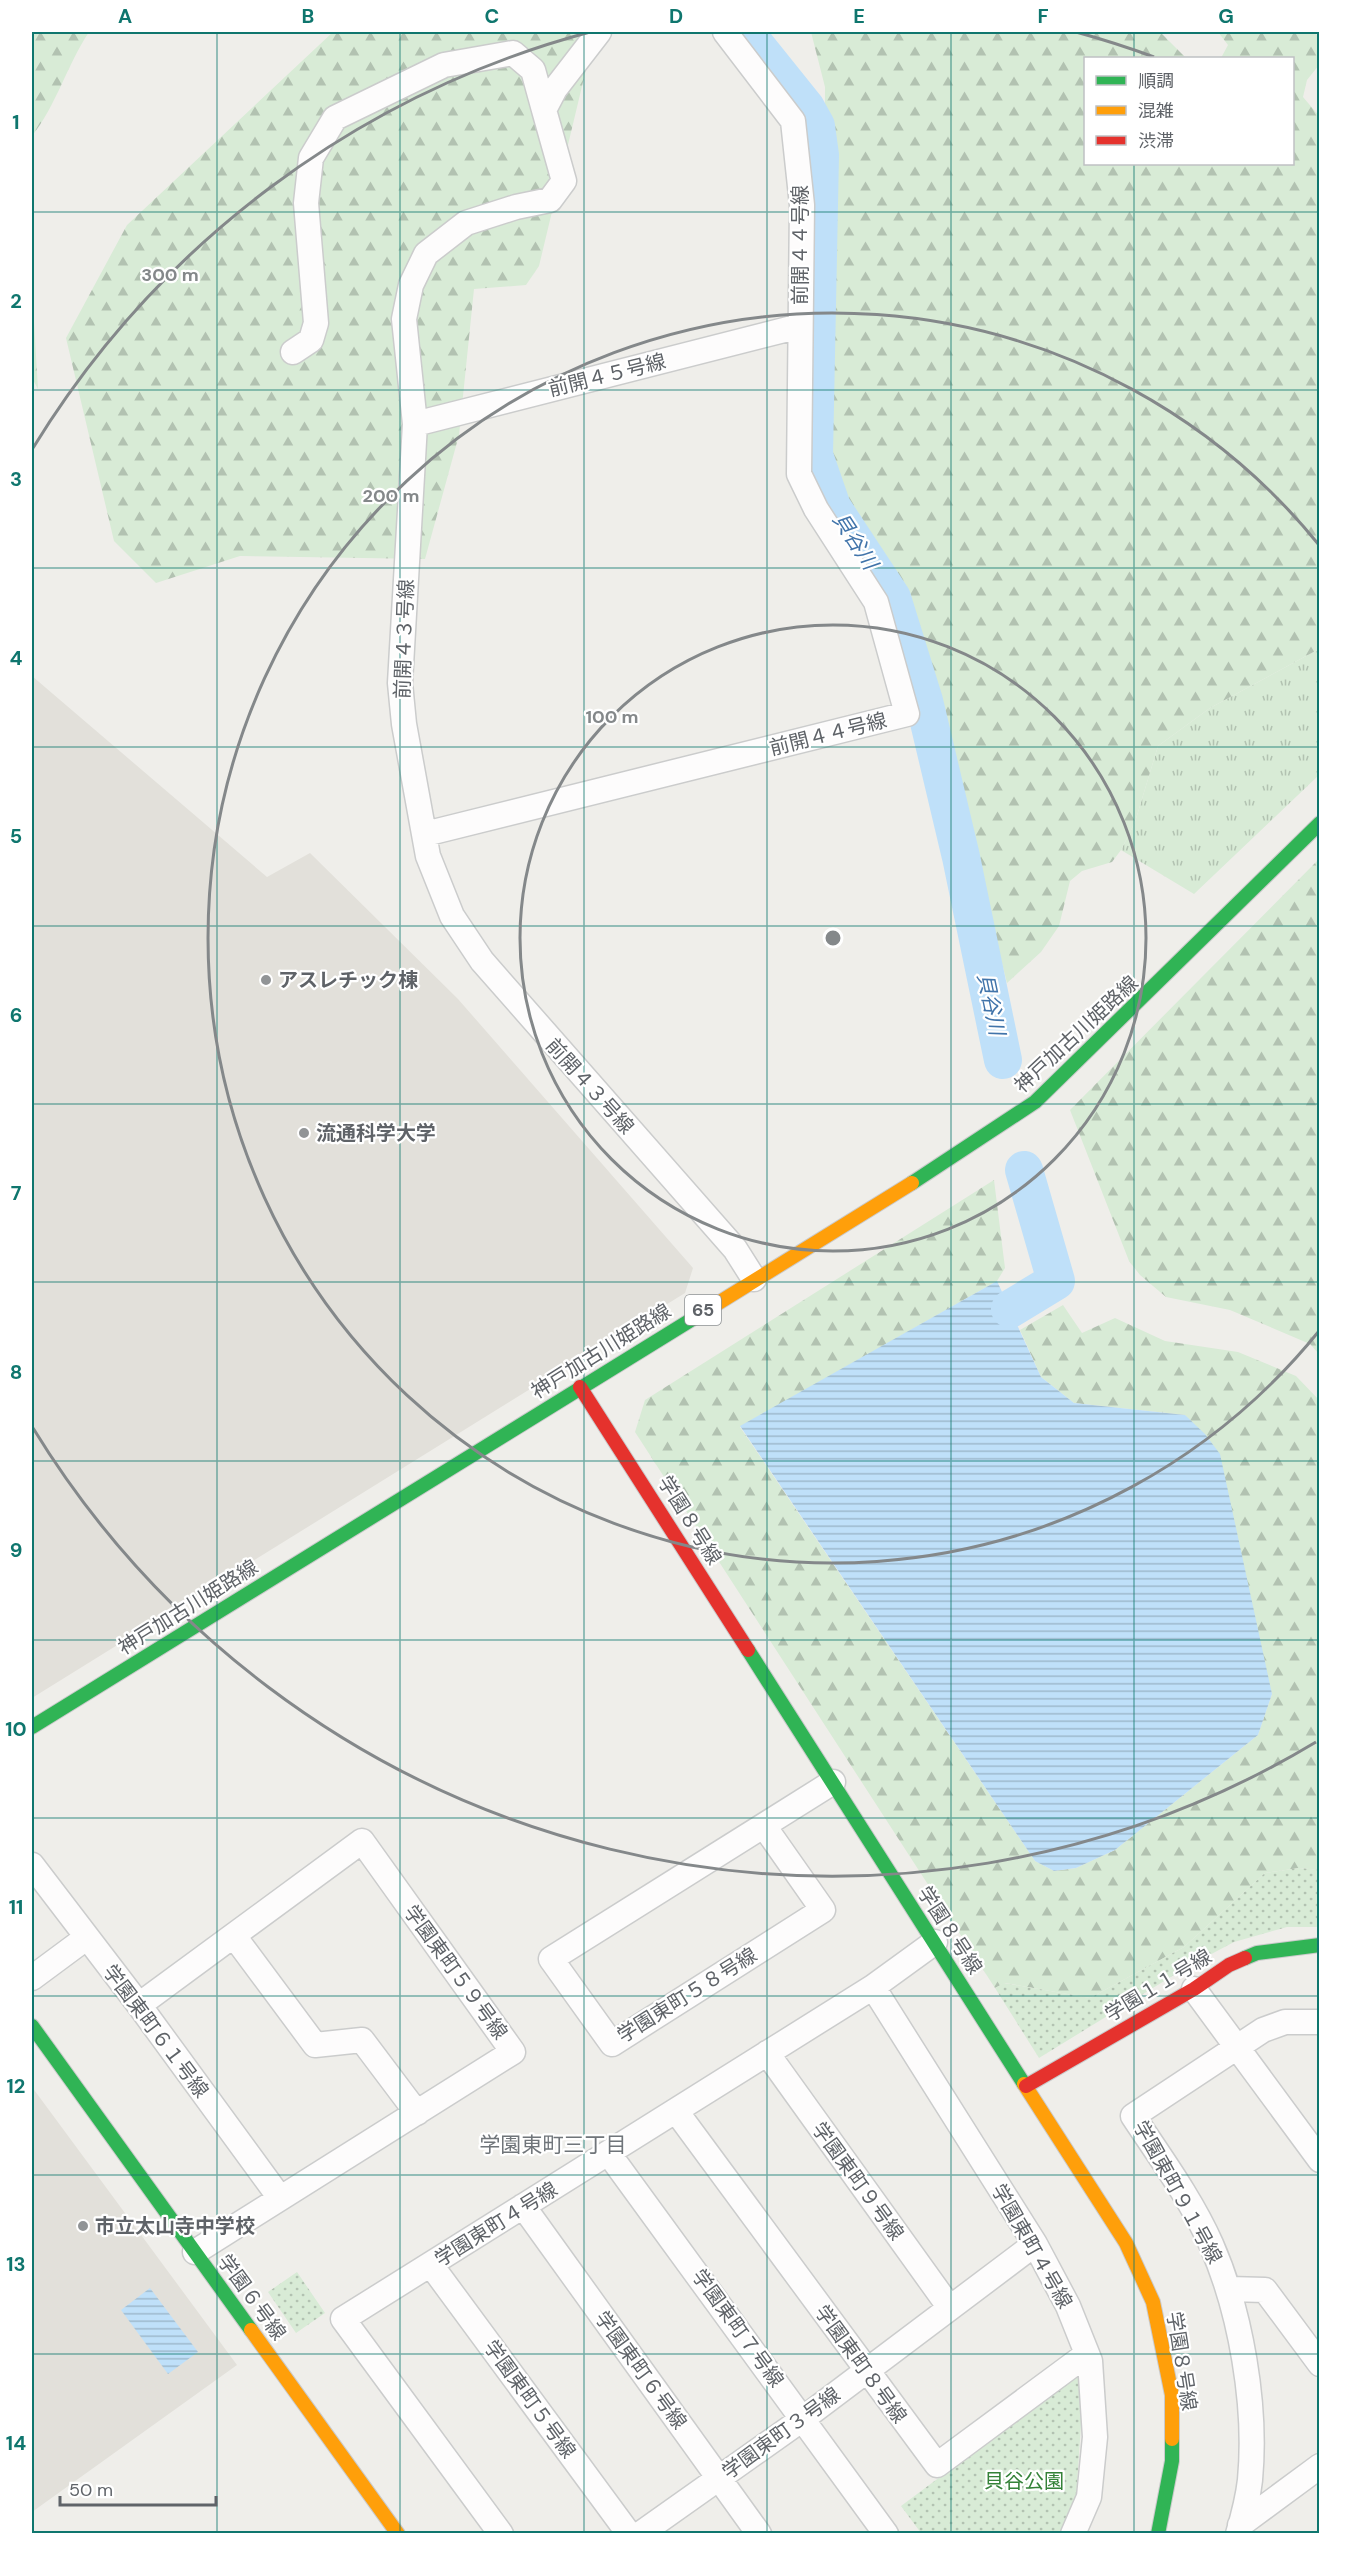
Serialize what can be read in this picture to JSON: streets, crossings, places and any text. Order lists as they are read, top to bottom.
{
  "streets": {
    "street": [
      "前開４４号線",
      "前開４５号線",
      "前開４３号線",
      "神戸加古川姫路線",
      "65",
      "学園８号線",
      "学園東町５９号線",
      "学園１１号線",
      "学園東町５８号線",
      "学園東町６１号線",
      "学園東町９号線",
      "学園東町９１号線",
      "学園東町４号線",
      "学園６号線",
      "学園東町７号線",
      "学園東町８号線",
      "学園東町６号線",
      "学園東町５号線",
      "学園東町３号線"
    ]
  },
  "crossings": [
    ["前開４４号線", "前開４５号線"],
    ["前開４４号線", "前開４３号線"],
    ["前開４５号線", "前開４３号線"],
    ["前開４３号線", "神戸加古川姫路線"],
    ["神戸加古川姫路線", "学園８号線"],
    ["学園８号線", "学園１１号線"],
    ["学園８号線", "学園東町５８号線"],
    ["学園８号線", "学園東町４号線"],
    ["学園東町５９号線", "学園東町６１号線"],
    ["学園東町５９号線", "学園６号線"],
    ["学園東町９号線", "学園東町４号線"],
    ["学園東町９号線", "学園東町３号線"],
    ["学園東町４号線", "学園東町７号線"],
    ["学園東町４号線", "学園東町８号線"],
    ["学園東町４号線", "学園東町６号線"],
    ["学園東町４号線", "学園東町５号線"],
    ["学園東町４号線", "学園東町３号線"],
    ["学園東町７号線", "学園東町３号線"],
    ["学園東町８号線", "学園東町３号線"],
    ["学園東町６号線", "学園東町３号線"]
  ],
  "districts": ["学園東町三丁目"],
  "water": ["貝谷川"],
  "parks": ["貝谷公園"],
  "places": ["アスレチック棟", "流通科学大学", "市立太山寺中学校"],
  "legend": ["順調", "混雑", "渋滞"],
  "scale_bar": "50 m",
  "grid": {
    "columns": [
      "A",
      "B",
      "C",
      "D",
      "E",
      "F",
      "G"
    ],
    "rows": [
      "1",
      "2",
      "3",
      "4",
      "5",
      "6",
      "7",
      "8",
      "9",
      "10",
      "11",
      "12",
      "13",
      "14"
    ]
  },
  "rings": ["300 m", "200 m", "100 m"]
}
